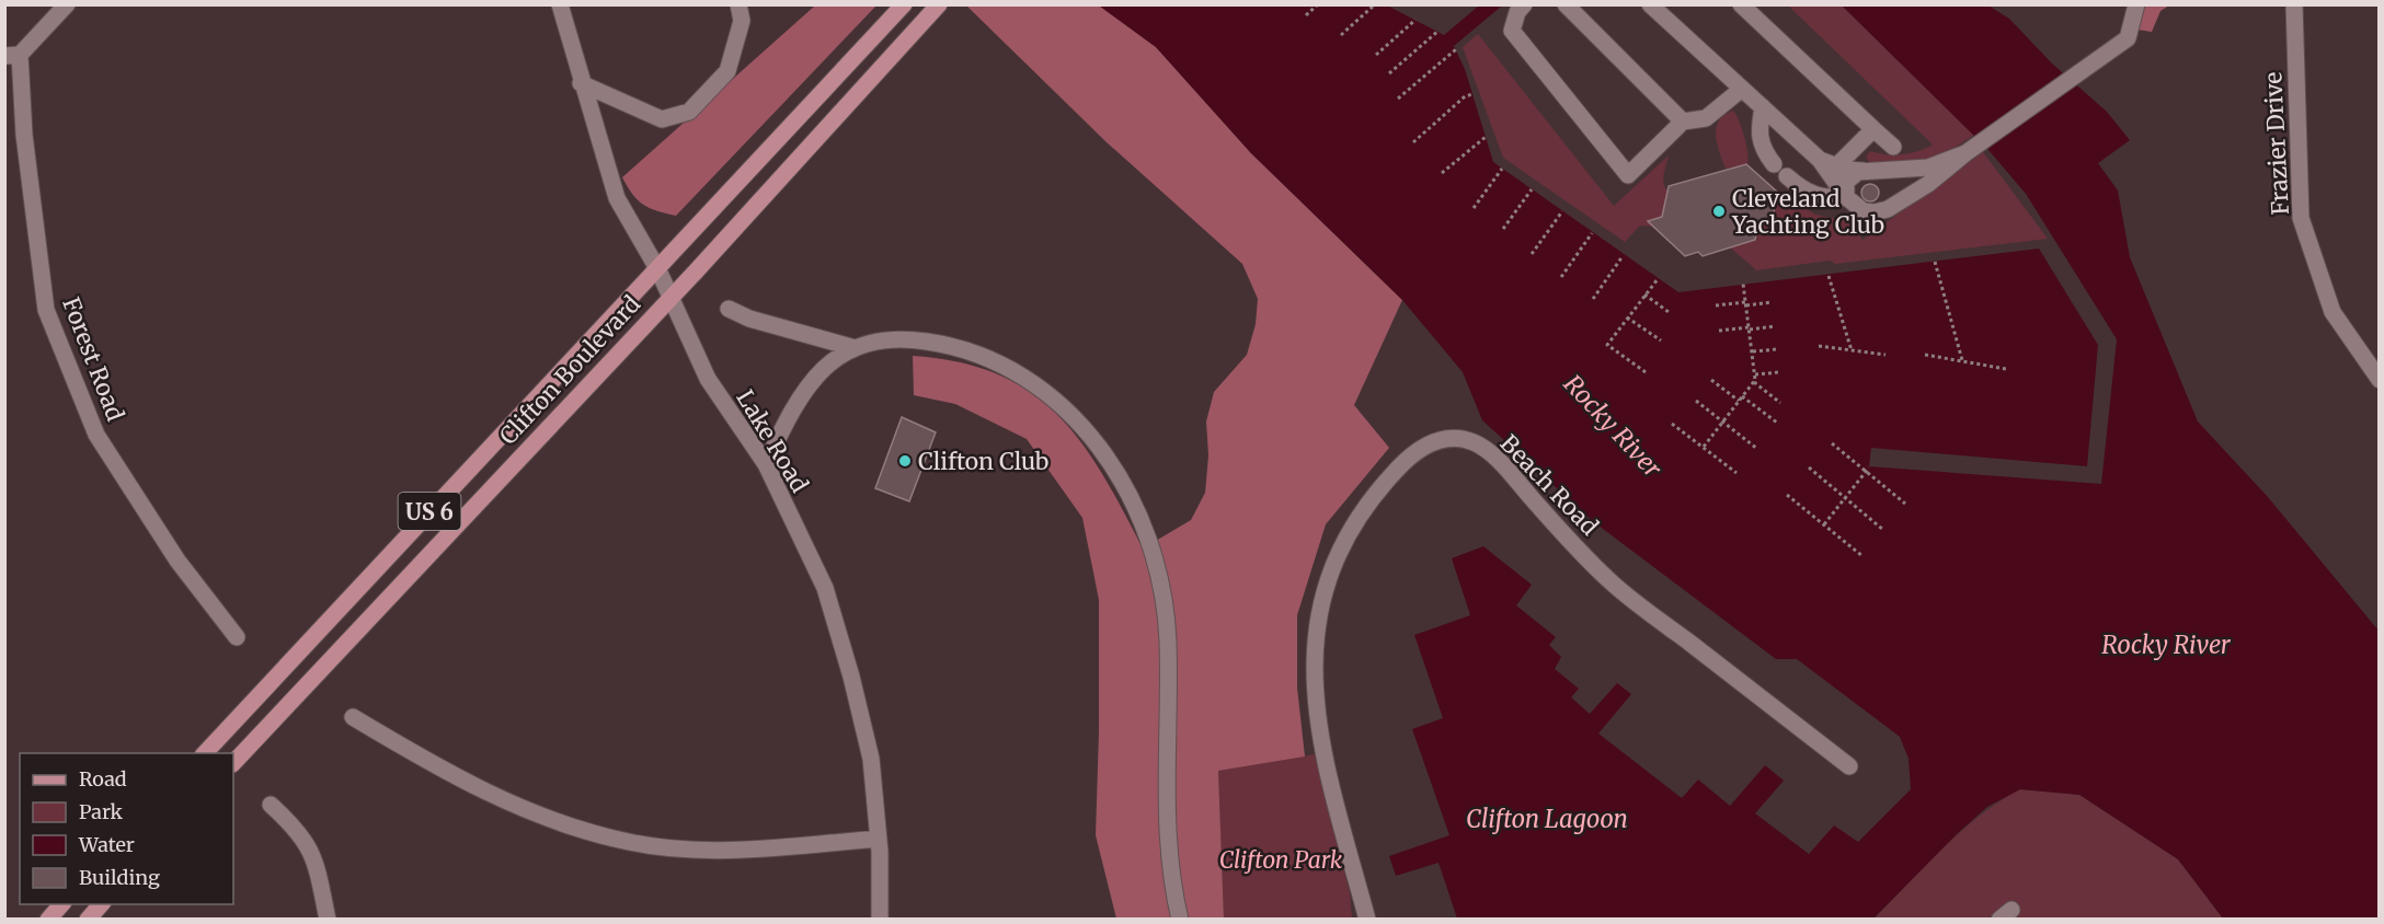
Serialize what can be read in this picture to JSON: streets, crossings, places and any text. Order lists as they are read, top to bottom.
{
  "streets": {
    "main road": ["Clifton Boulevard", "US 6"],
    "street": [
      "Frazier Drive",
      "Forest Road",
      "Lake Road",
      "Beach Road"
    ]
  },
  "crossings": [
    ["Clifton Boulevard", "Lake Road"]
  ],
  "water": ["Rocky River", "Clifton Lagoon"],
  "parks": ["Clifton Park"],
  "places": ["Cleveland Yachting Club", "Clifton Club"],
  "legend": [
    "Road",
    "Park",
    "Water",
    "Building"
  ]
}
